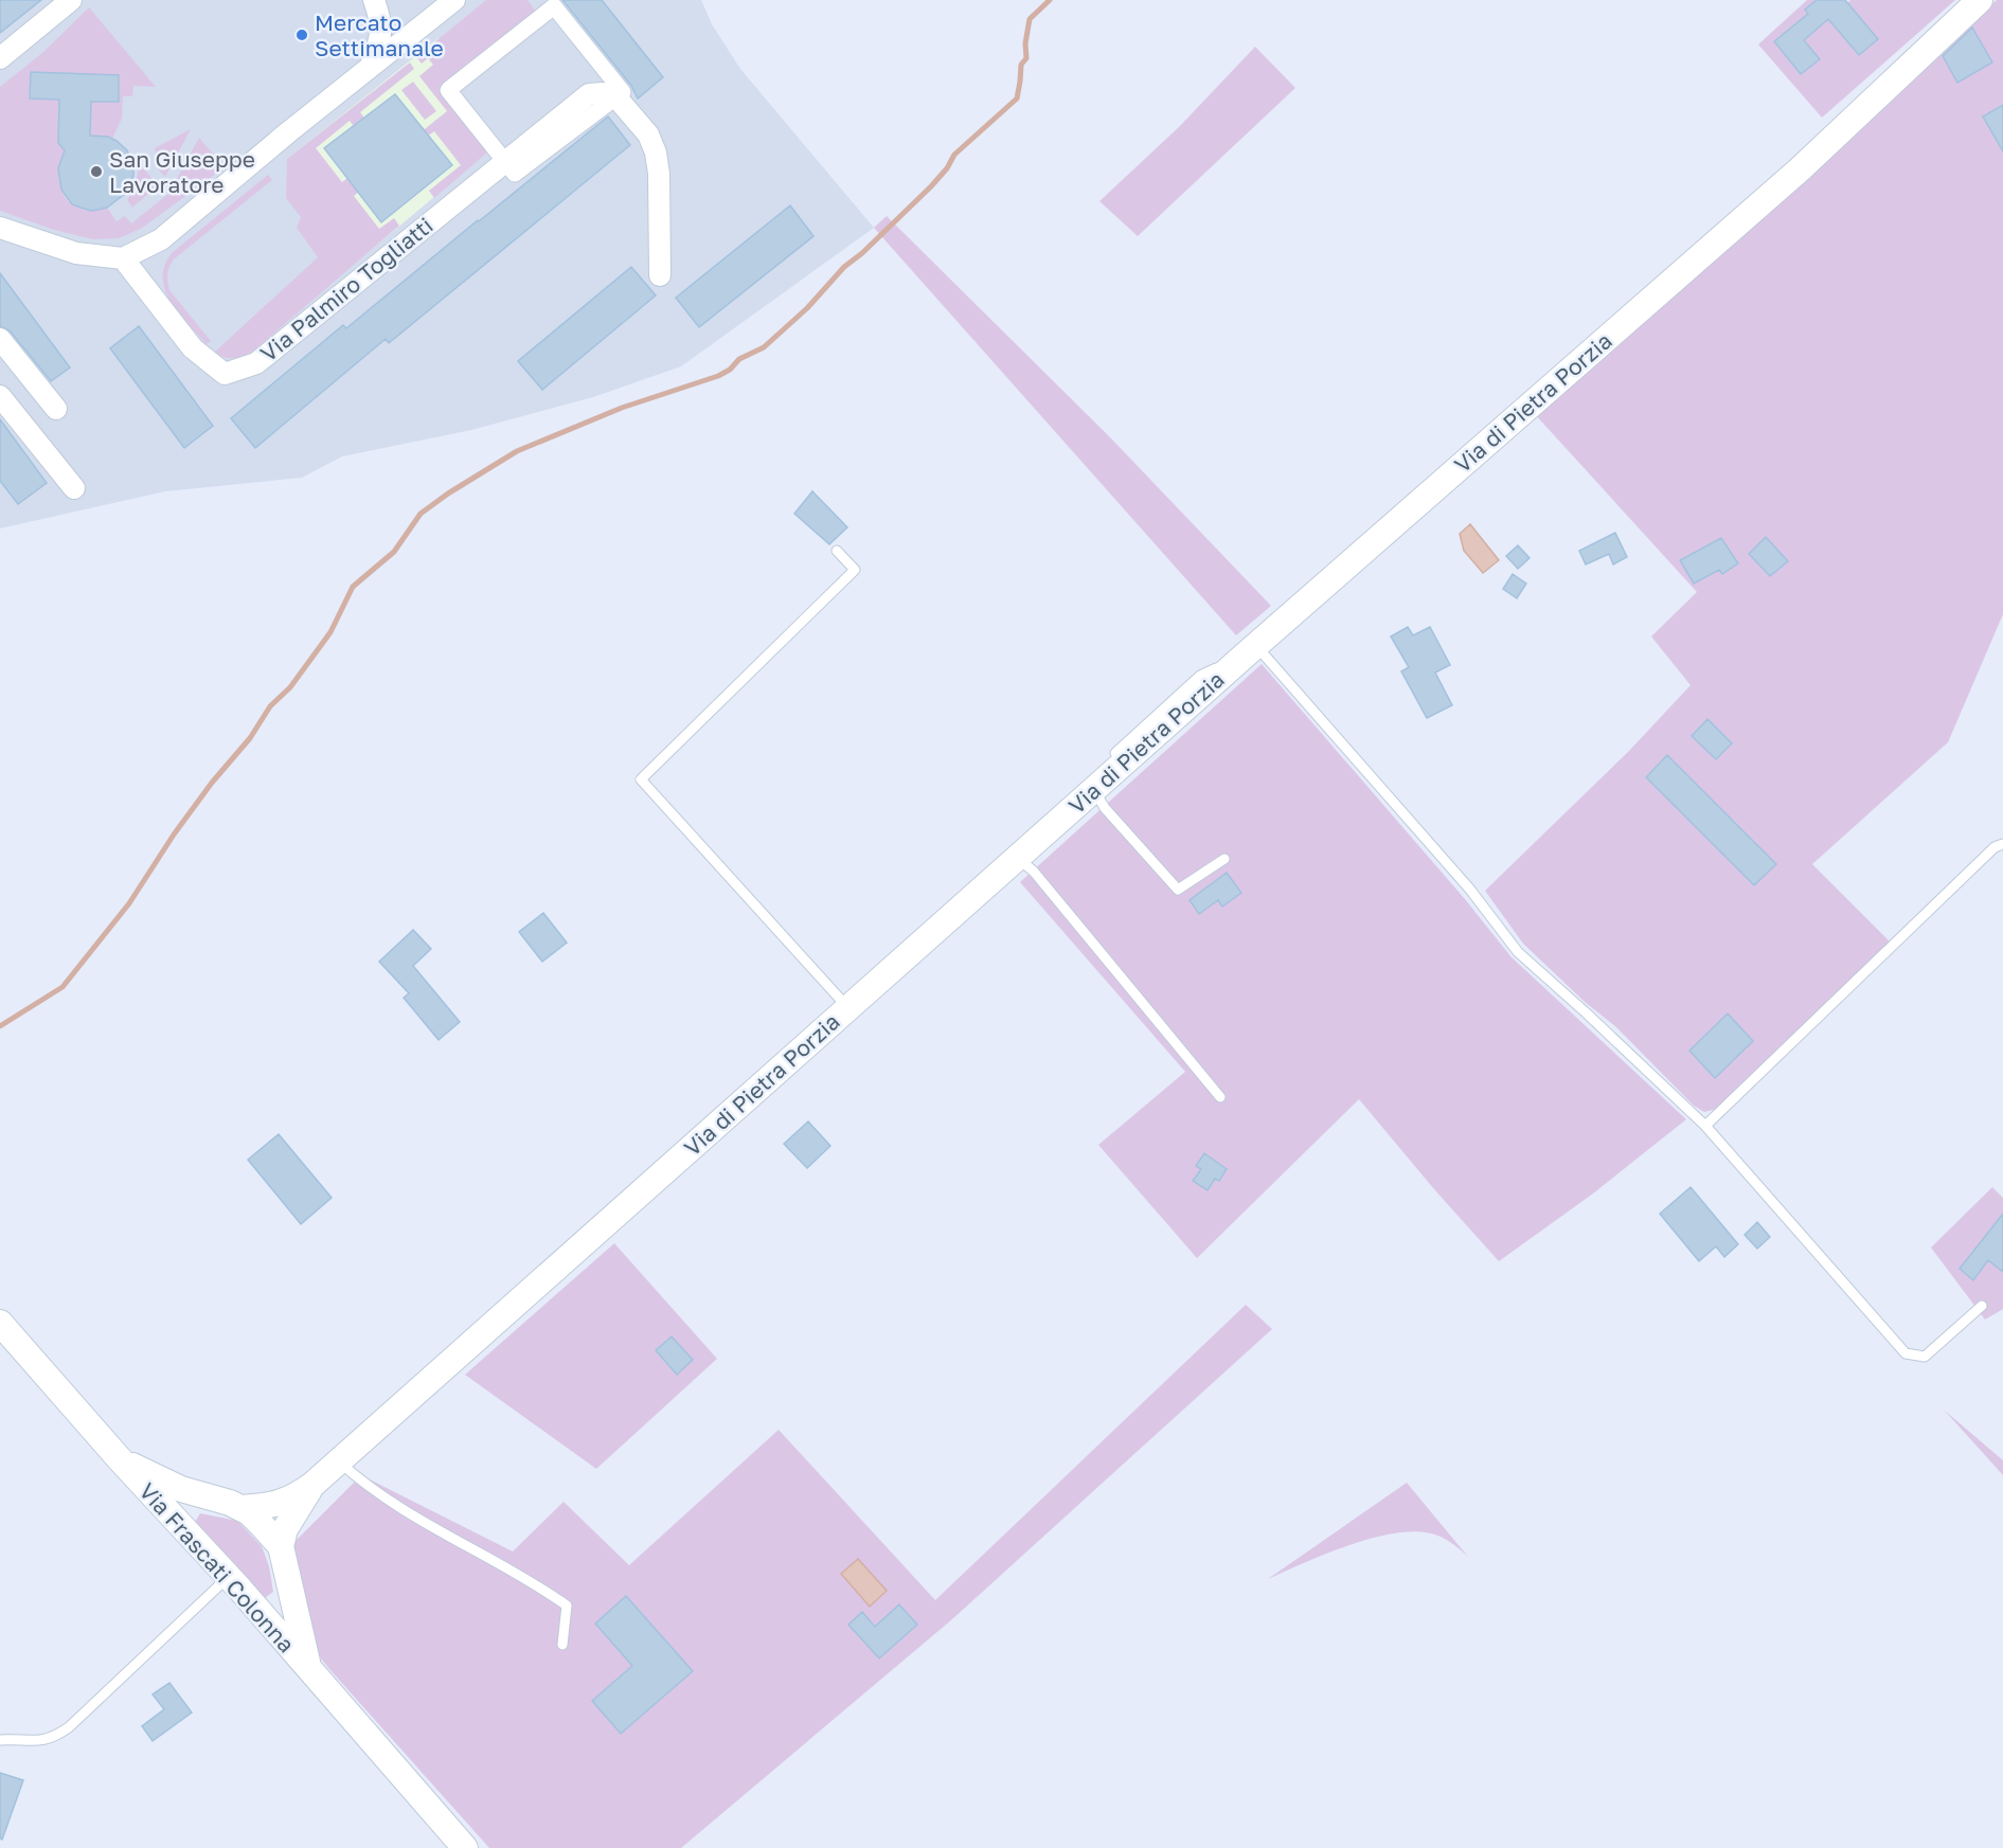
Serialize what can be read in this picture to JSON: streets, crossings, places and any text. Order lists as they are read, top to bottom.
{
  "streets": {
    "street": ["Via Palmiro Togliatti", "Via di Pietra Porzia", "Via Frascati Colonna"]
  },
  "places": ["Mercato Settimanale", "San Giuseppe Lavoratore"]
}
